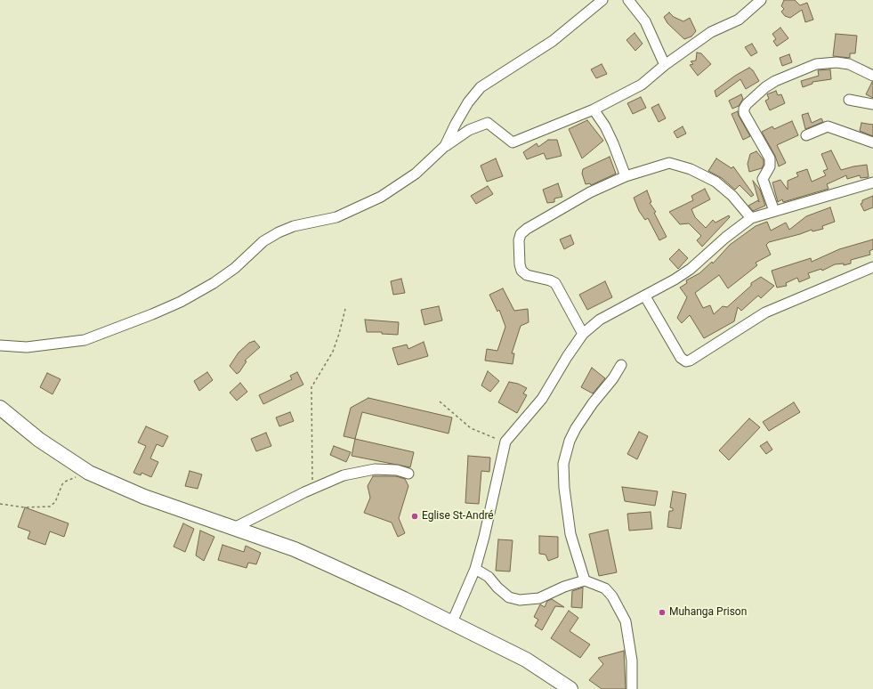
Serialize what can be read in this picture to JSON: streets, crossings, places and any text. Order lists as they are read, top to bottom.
{
  "places": ["Eglise St-André", "Muhanga Prison"]
}
